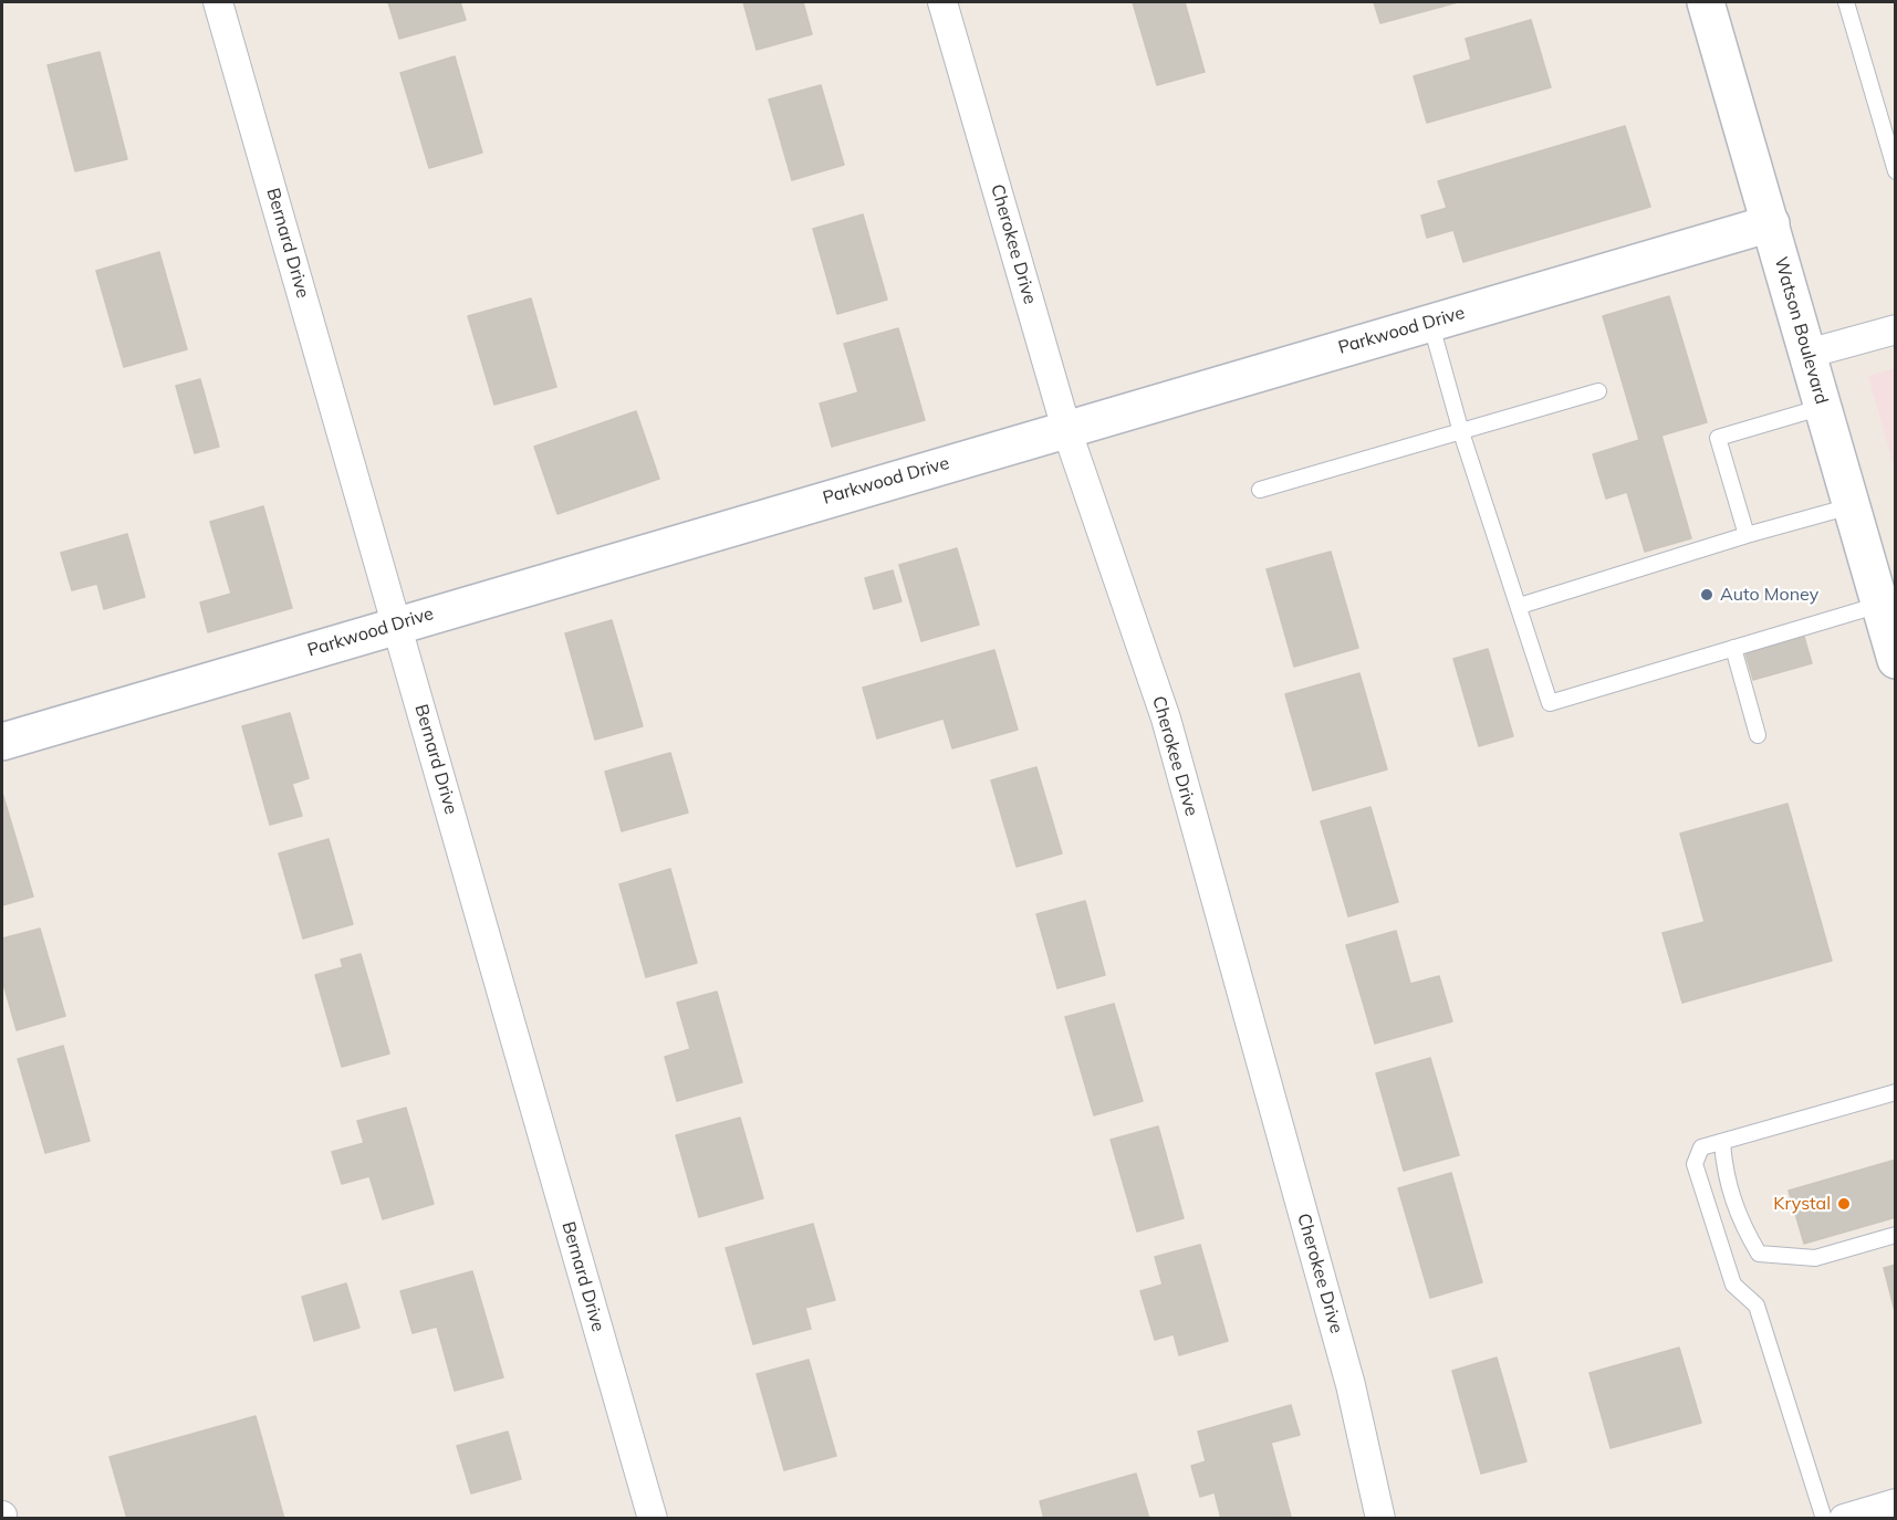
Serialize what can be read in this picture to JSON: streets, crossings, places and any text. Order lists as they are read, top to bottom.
{
  "streets": {
    "street": [
      "Bernard Drive",
      "Cherokee Drive",
      "Parkwood Drive",
      "Watson Boulevard"
    ]
  },
  "crossings": [
    ["Bernard Drive", "Parkwood Drive"],
    ["Cherokee Drive", "Parkwood Drive"],
    ["Parkwood Drive", "Watson Boulevard"]
  ],
  "places": ["Auto Money", "Krystal"]
}
